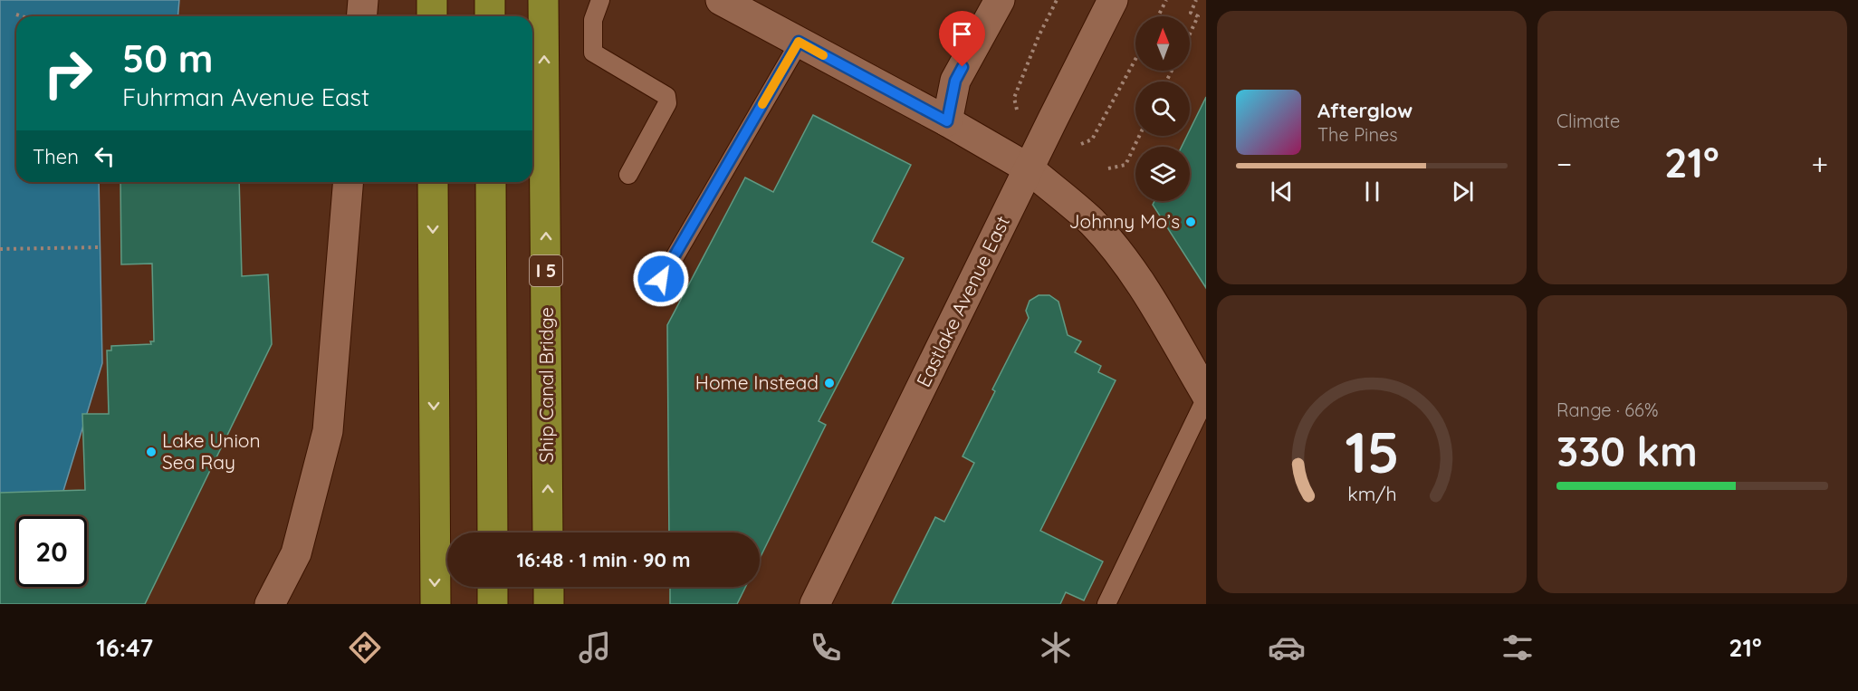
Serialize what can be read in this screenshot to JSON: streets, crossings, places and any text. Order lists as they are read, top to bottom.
{
  "streets": {
    "highway": ["I 5", "Ship Canal Bridge"],
    "street": ["Eastlake Avenue East"]
  },
  "places": ["Johnny Mo’s", "Home Instead", "Lake Union Sea Ray"],
  "north": "top",
  "page": {
    "tile": [
      "Climate",
      ["Range · 66%", "330 km"]
    ],
    "turn": ["50 m", "Fuhrman Avenue East"],
    "song": ["Afterglow", "The Pines"],
    "then": "Then",
    "heat": ["−", "21°", "+"],
    "limit": "20",
    "trip": "16:48 · 1 min · 90 m",
    "tabs": ["16:47", "21°"],
    "gauge": ["15", "km/h"]
  }
}
